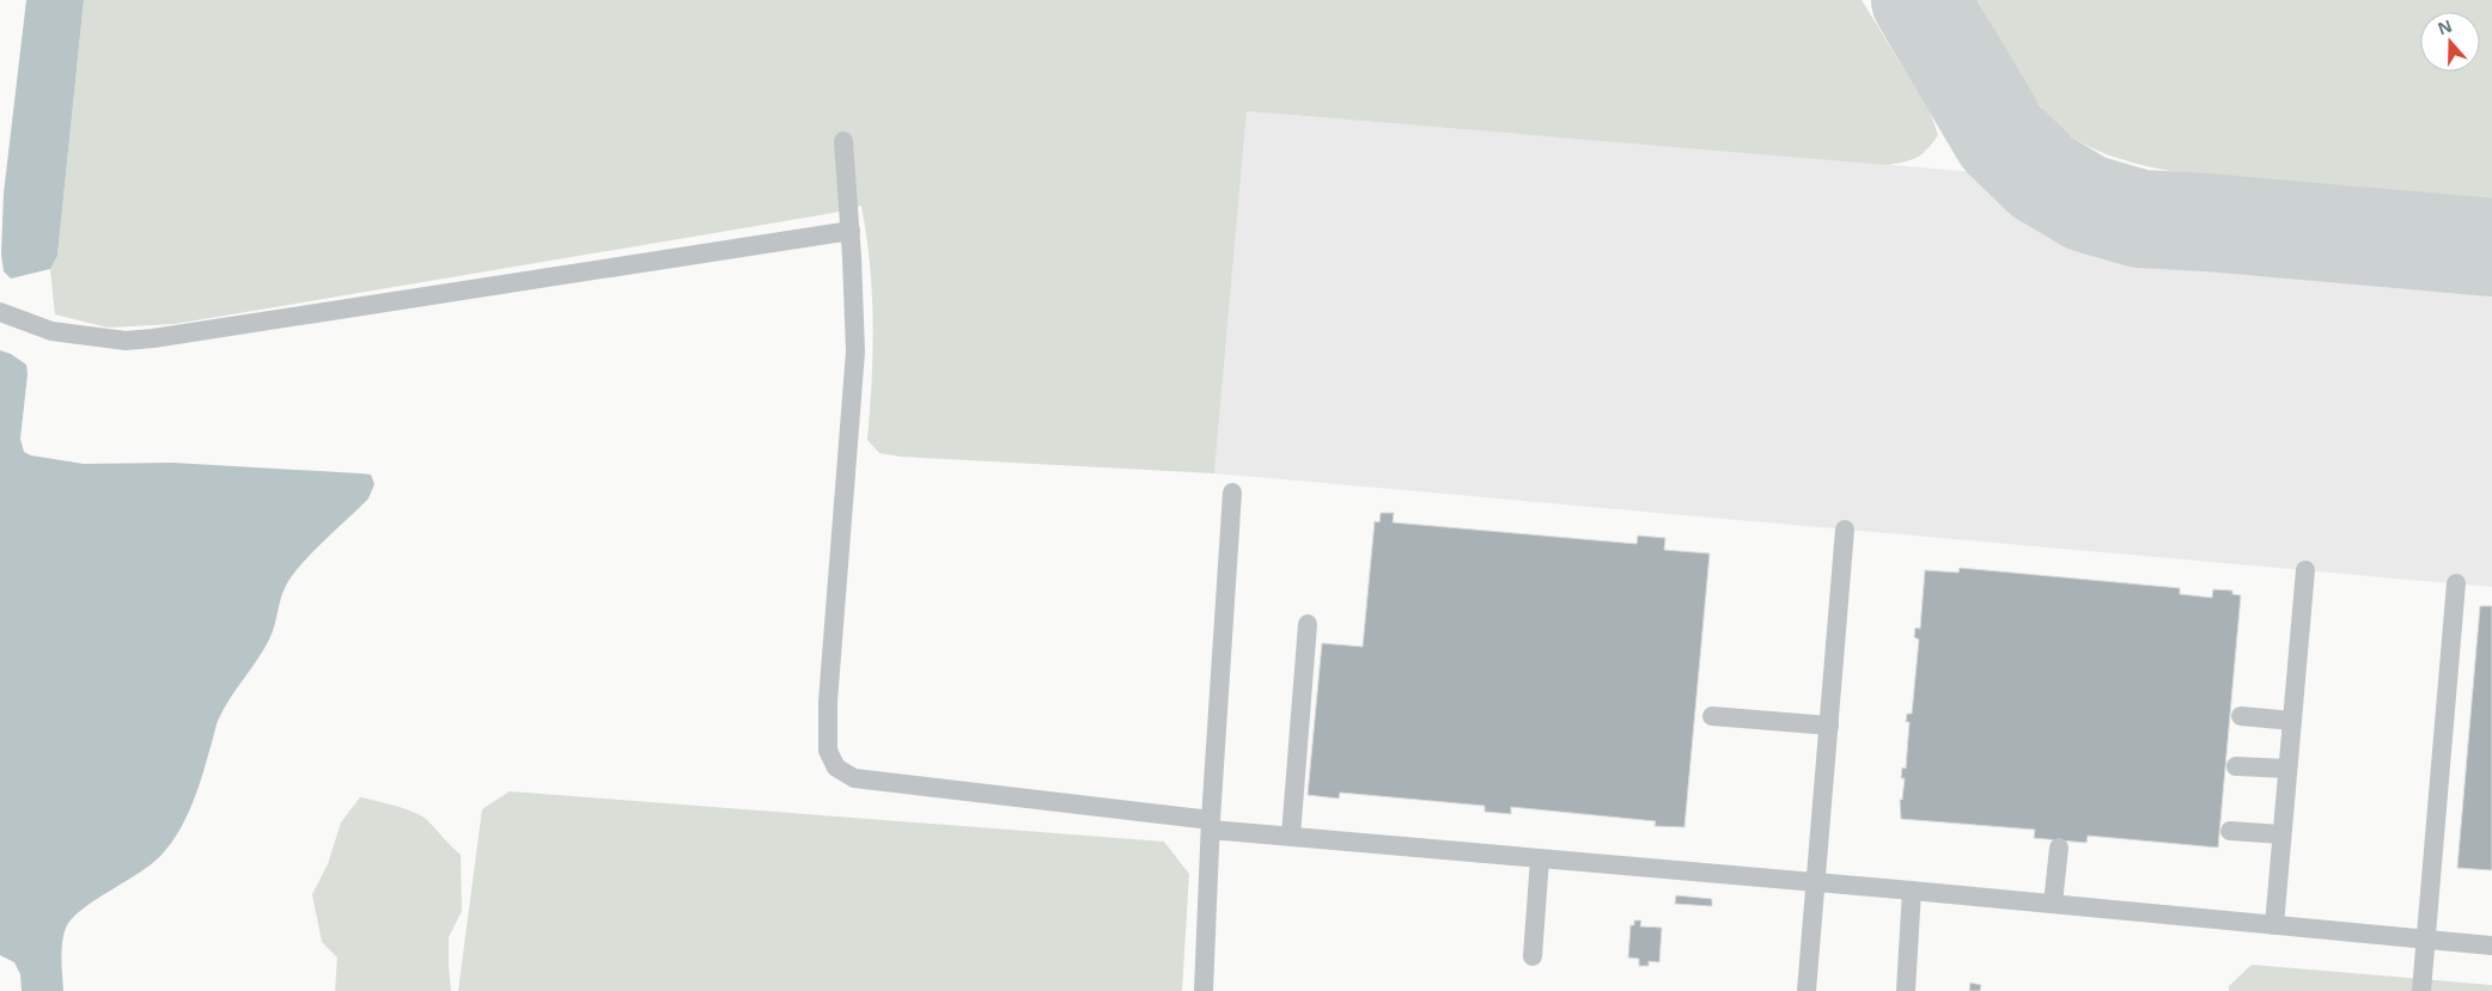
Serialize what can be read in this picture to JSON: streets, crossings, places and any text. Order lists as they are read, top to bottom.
{
  "north": "top"
}
